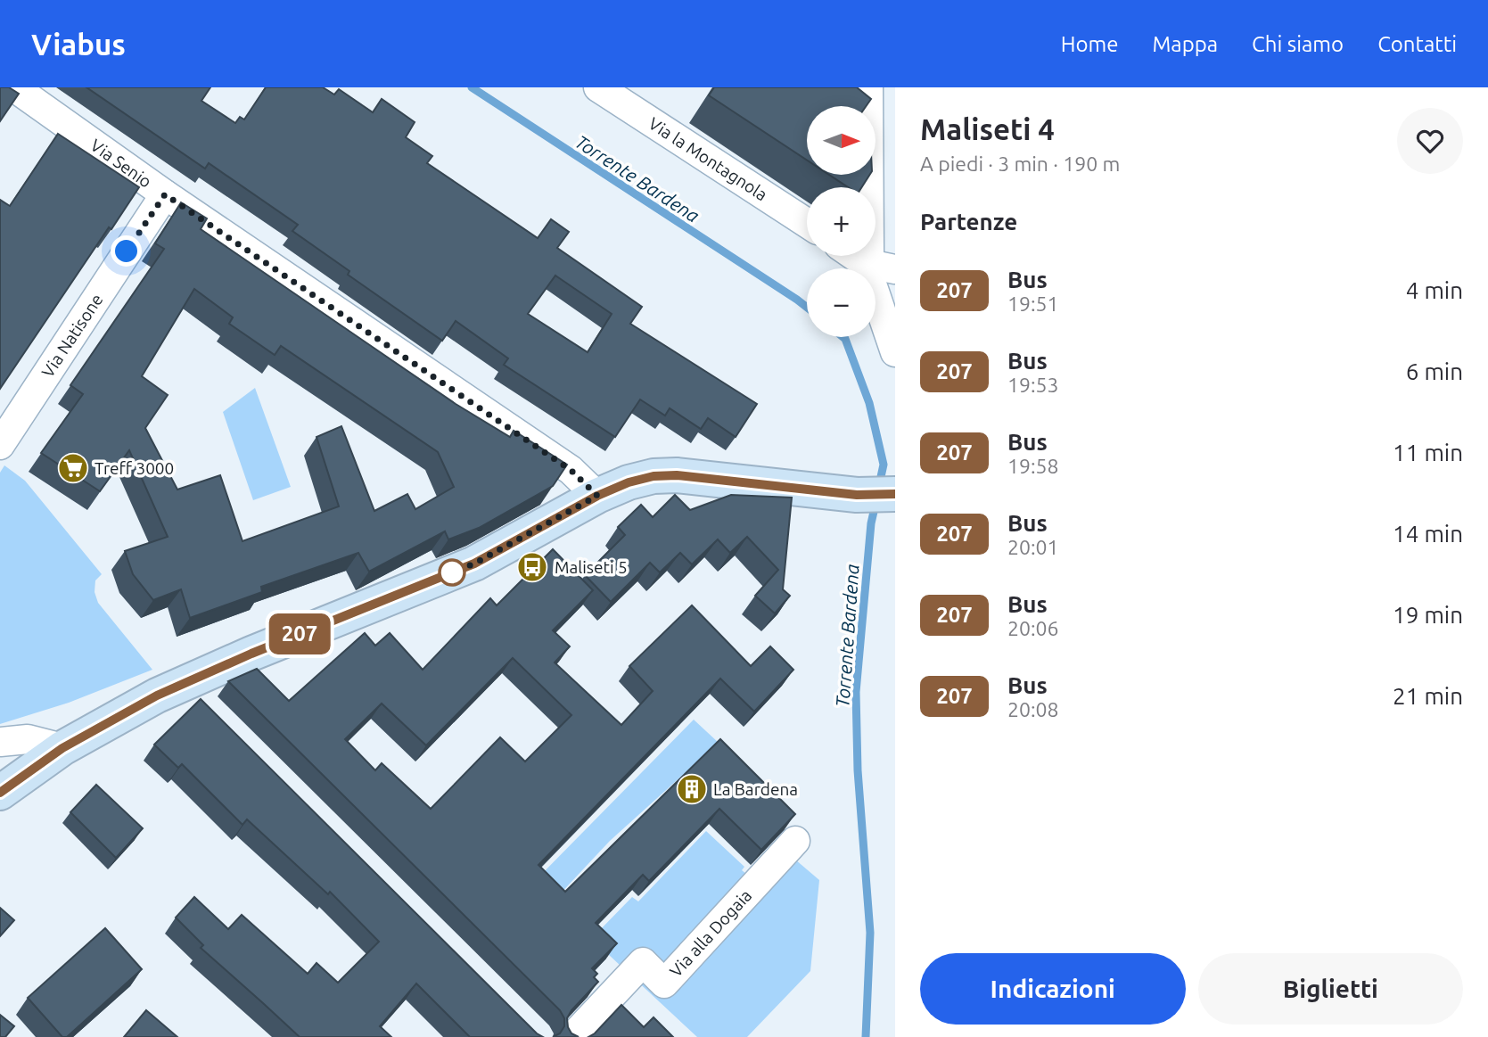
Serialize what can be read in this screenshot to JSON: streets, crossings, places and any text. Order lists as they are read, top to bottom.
{
  "streets": {
    "street": [
      "Via la Montagnola",
      "Via Senio",
      "Via Natisone",
      "Via alla Dogaia"
    ]
  },
  "crossings": [
    ["Via Senio", "Via Natisone"]
  ],
  "water": ["Torrente Bardena"],
  "places": {
    "supermarket": ["Treff 3000"],
    "bus stop": ["Maliseti 5"],
    "building": ["La Bardena"]
  },
  "lines": ["bus line 207"],
  "north": "right",
  "page": {
    "header": "Viabus",
    "nav": [
      "Home",
      "Mappa",
      "Chi siamo",
      "Contatti"
    ],
    "on_map": "207",
    "heading": [
      ["Maliseti 4", "A piedi · 3 min · 190 m"],
      "Partenze"
    ],
    "map_buttons": ["+", "−"],
    "list": [
      {
        "mark": "207",
        "name": "Bus",
        "note": "19:51",
        "value": "4 min"
      },
      {
        "mark": "207",
        "name": "Bus",
        "note": "19:53",
        "value": "6 min"
      },
      {
        "mark": "207",
        "name": "Bus",
        "note": "19:58",
        "value": "11 min"
      },
      {
        "mark": "207",
        "name": "Bus",
        "note": "20:01",
        "value": "14 min"
      },
      {
        "mark": "207",
        "name": "Bus",
        "note": "20:06",
        "value": "19 min"
      },
      {
        "mark": "207",
        "name": "Bus",
        "note": "20:08",
        "value": "21 min"
      }
    ],
    "buttons": ["Indicazioni", "Biglietti"]
  }
}
